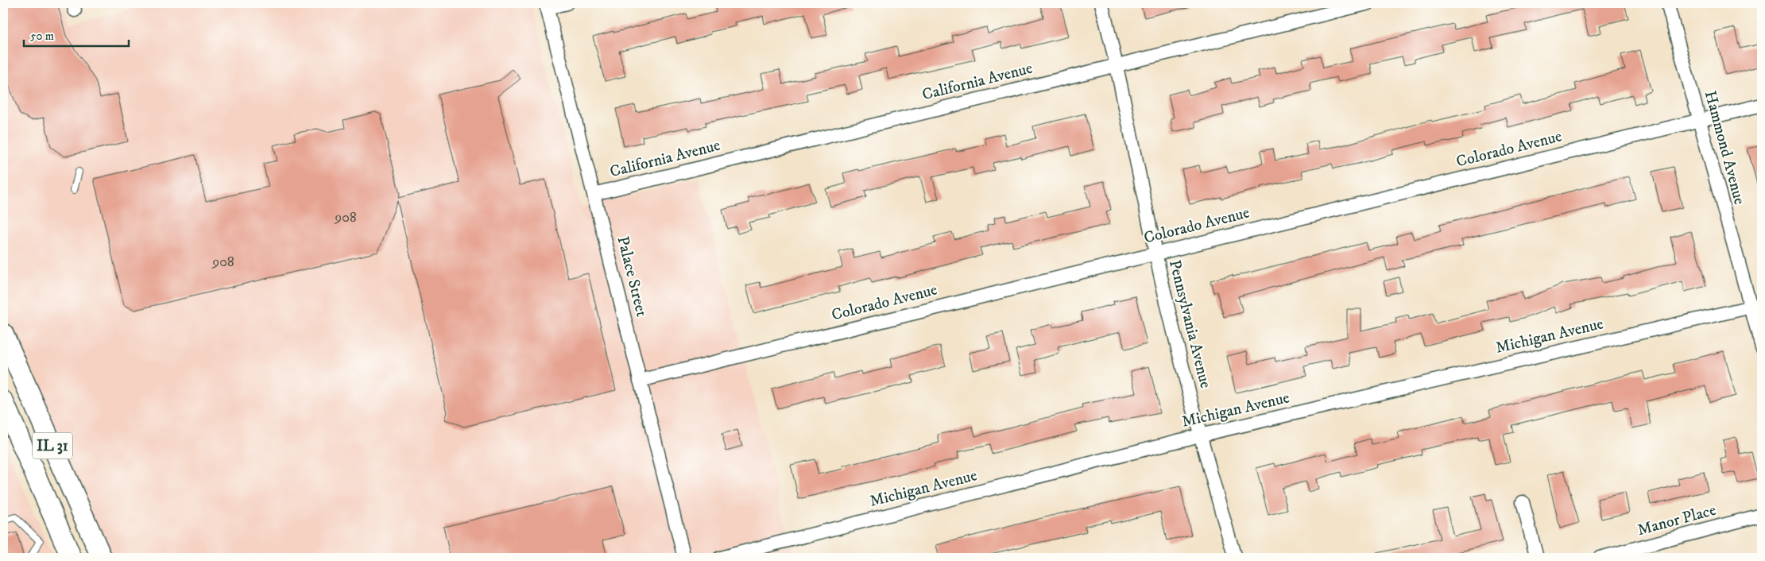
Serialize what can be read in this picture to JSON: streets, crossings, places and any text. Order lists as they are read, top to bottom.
{
  "streets": {
    "main road": ["IL 31"],
    "street": [
      "California Avenue",
      "Hammond Avenue",
      "Colorado Avenue",
      "Palace Street",
      "Pennsylvania Avenue",
      "Michigan Avenue",
      "Manor Place"
    ]
  },
  "crossings": [
    ["California Avenue", "Palace Street"],
    ["California Avenue", "Pennsylvania Avenue"],
    ["Hammond Avenue", "Colorado Avenue"],
    ["Hammond Avenue", "Michigan Avenue"],
    ["Colorado Avenue", "Palace Street"],
    ["Colorado Avenue", "Pennsylvania Avenue"],
    ["Pennsylvania Avenue", "Michigan Avenue"]
  ],
  "house_numbers": ["908", "908"],
  "scale_bar": "50 m"
}
